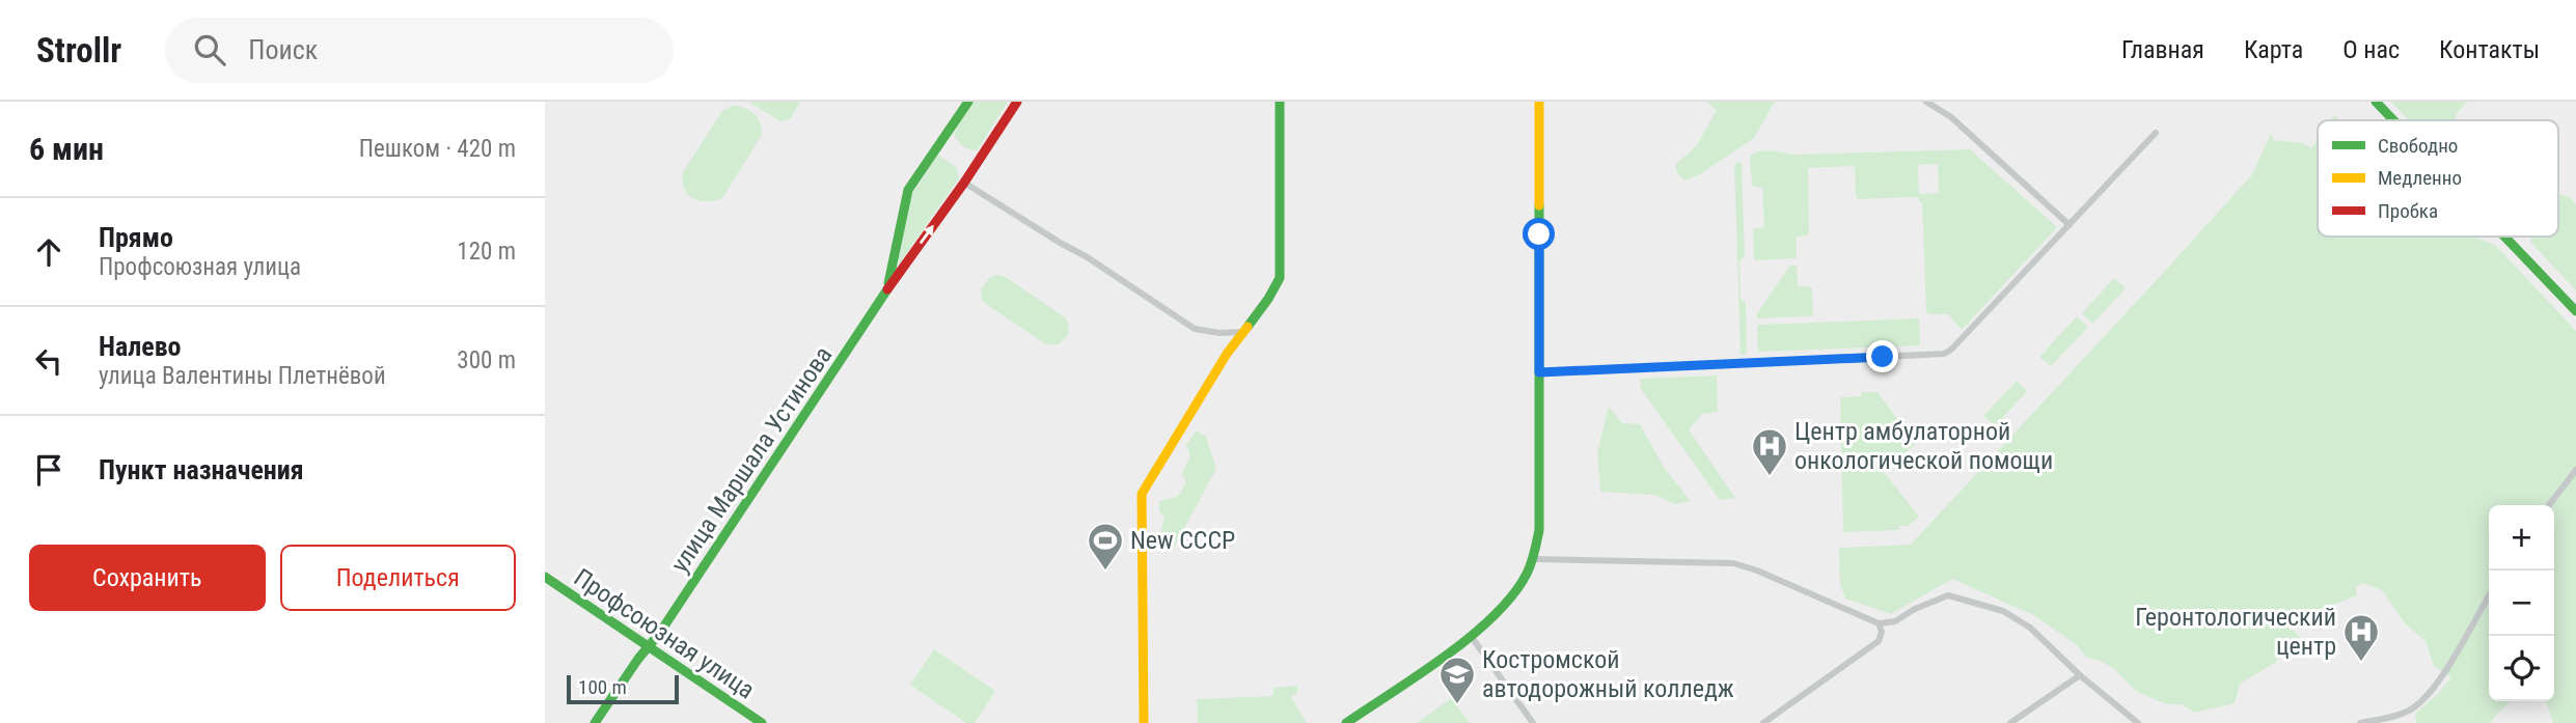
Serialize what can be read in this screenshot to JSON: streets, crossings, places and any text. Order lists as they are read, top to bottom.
{
  "streets": {
    "street": ["улица Маршала Устинова", "Профсоюзная улица"]
  },
  "crossings": [
    ["улица Маршала Устинова", "Профсоюзная улица"]
  ],
  "places": {
    "hospital": ["Центр амбулаторной онкологической помощи", "Геронтологический центр"],
    "sports": ["New СССР"],
    "school or university": ["Костромской автодорожный колледж"]
  },
  "legend": ["Свободно", "Медленно", "Пробка"],
  "scale_bar": "100 m",
  "page": {
    "header": "Strollr",
    "search": "Поиск",
    "nav": [
      "Главная",
      "Карта",
      "О нас",
      "Контакты"
    ],
    "heading": ["6 мин", "Пешком · 420 m"],
    "list": [
      ["Прямо", "Профсоюзная улица", "120 m"],
      ["Налево", "улица Валентины Плетнёвой", "300 m"],
      "Пункт назначения"
    ],
    "map_buttons": ["+", "−"],
    "buttons": ["Сохранить", "Поделиться"],
    "scale": "100 m"
  }
}
